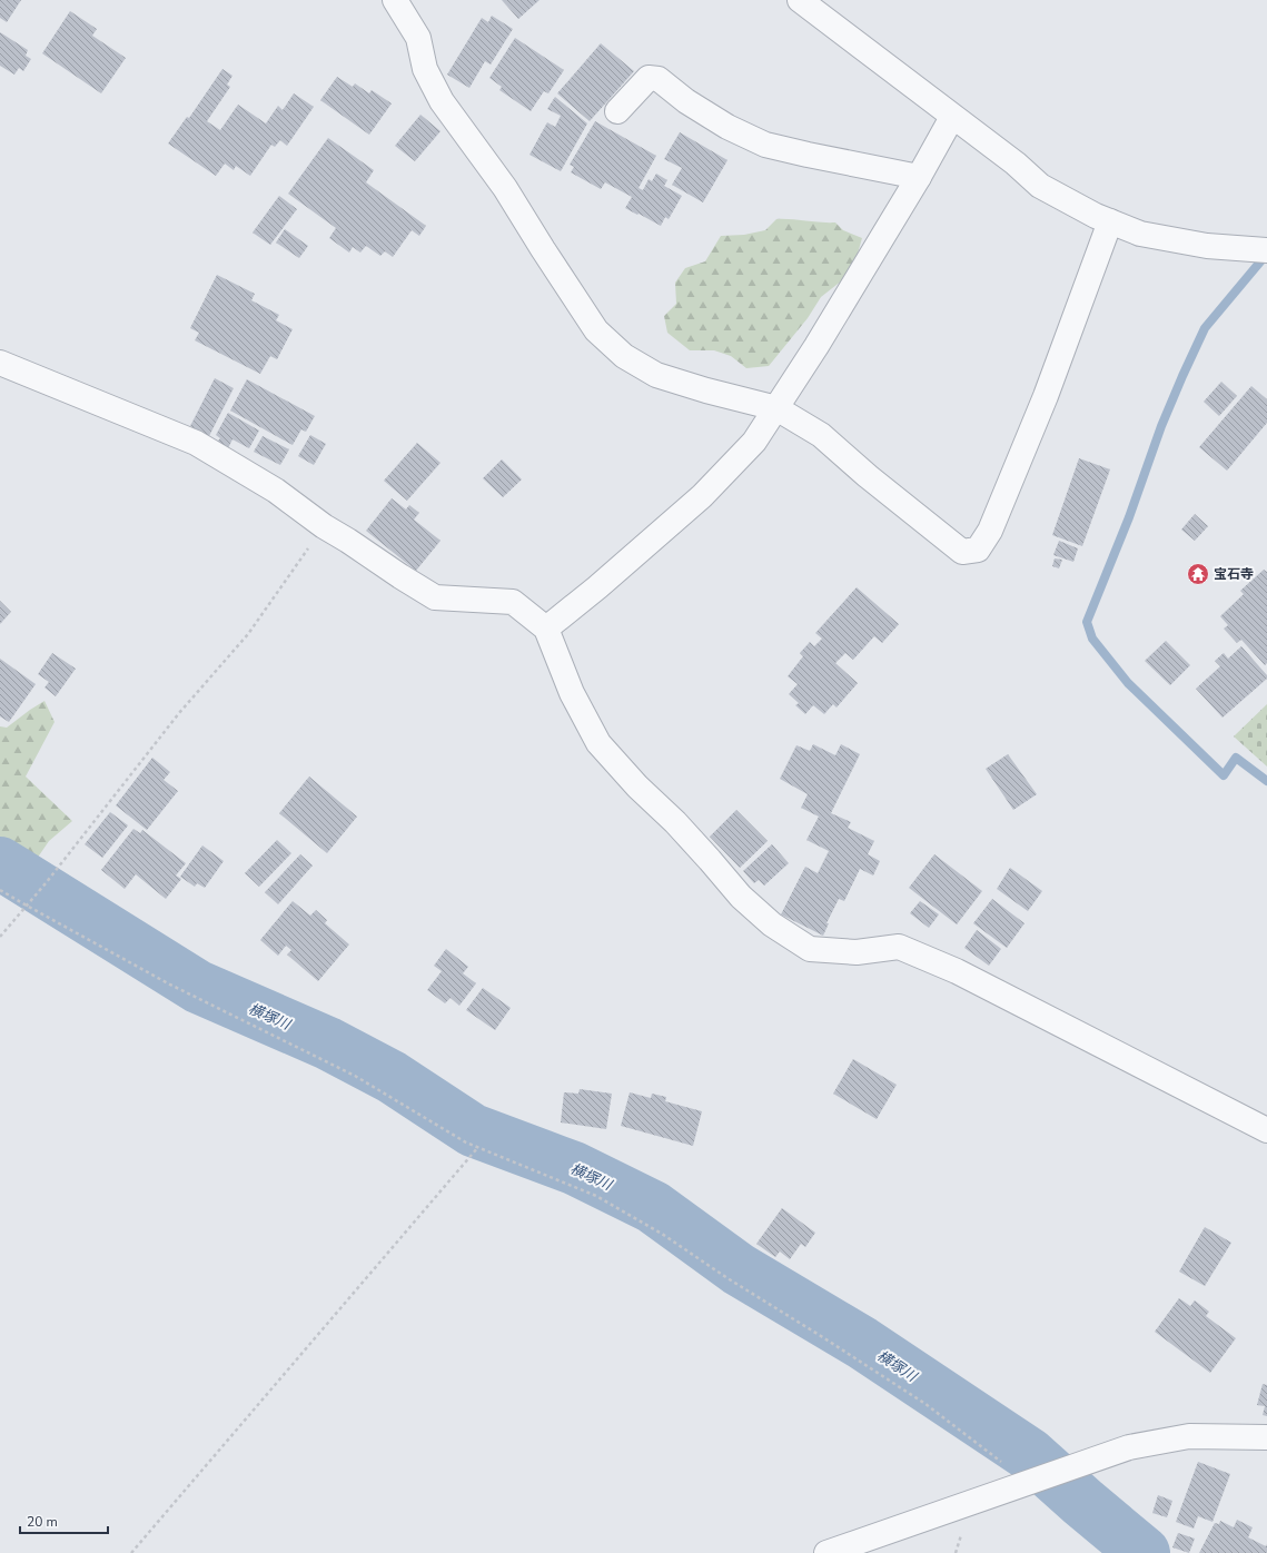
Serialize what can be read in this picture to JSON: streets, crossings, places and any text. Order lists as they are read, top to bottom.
{
  "water": ["横塚川"],
  "places": {
    "temple": ["宝石寺"]
  },
  "scale_bar": "20 m"
}
